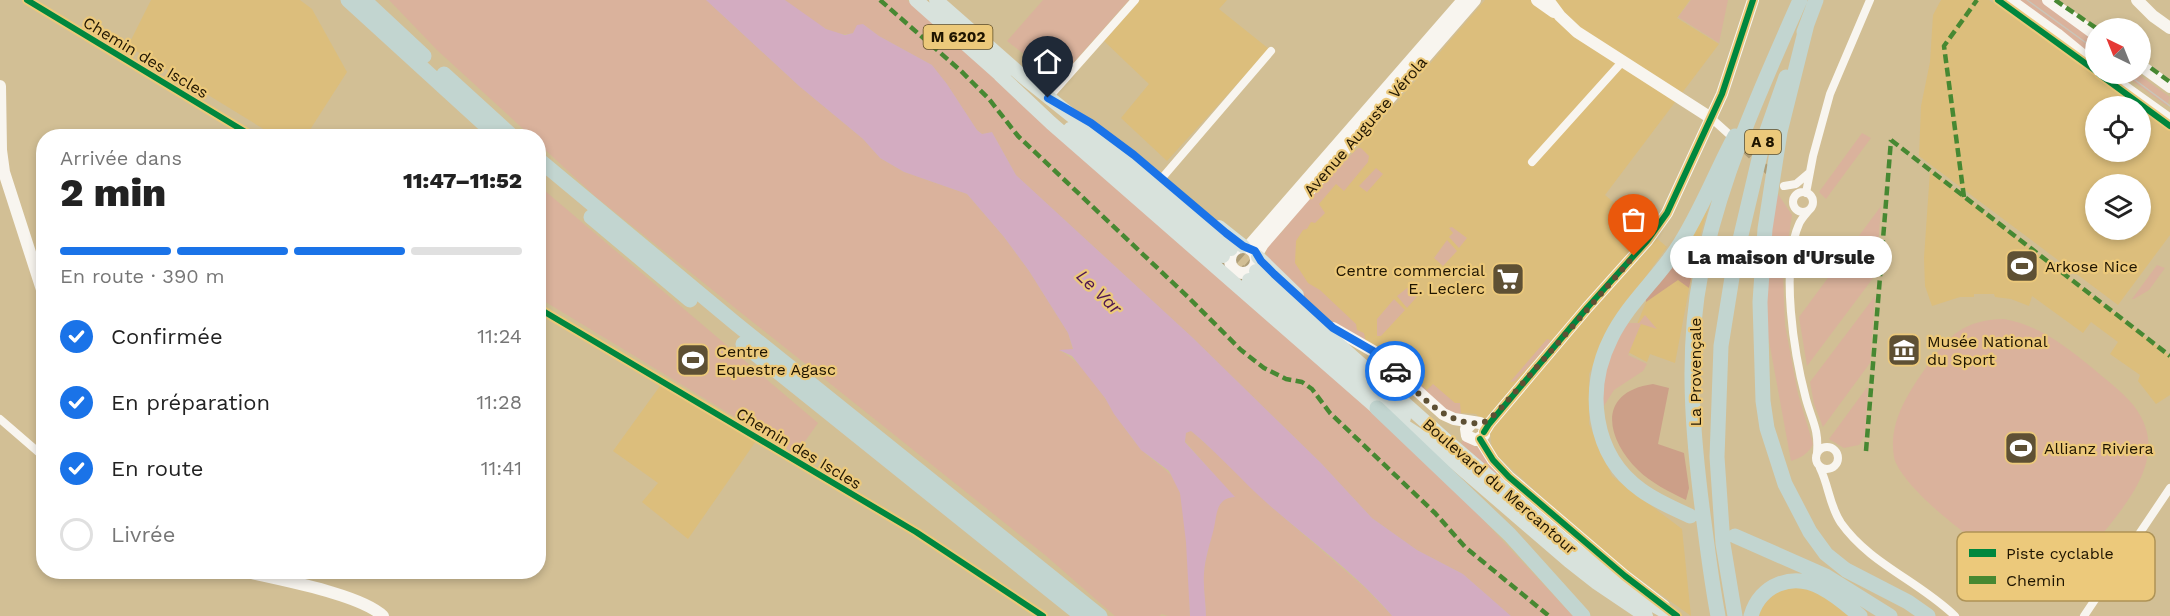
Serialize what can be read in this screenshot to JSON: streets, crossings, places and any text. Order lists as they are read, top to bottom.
{
  "streets": {
    "highway": ["A 8", "La Provençale"],
    "main road": ["M 6202", "Avenue Auguste Vérola", "Boulevard du Mercantour"],
    "street": ["Chemin des Iscles"]
  },
  "crossings": [
    ["M 6202", "Avenue Auguste Vérola"],
    ["M 6202", "Boulevard du Mercantour"],
    ["Avenue Auguste Vérola", "Boulevard du Mercantour"]
  ],
  "water": ["Le Var"],
  "places": {
    "other": ["La maison d'Ursule"],
    "sports": ["Arkose Nice", "Centre Equestre Agasc", "Allianz Riviera"],
    "supermarket": ["Centre commercial E. Leclerc"],
    "museum": ["Musée National du Sport"]
  },
  "legend": ["Piste cyclable", "Chemin"],
  "north": "top left",
  "page": {
    "heading": ["2 min", "Arrivée dans", "11:47–11:52"],
    "bar": "En route · 390 m",
    "bubble": "La maison d'Ursule",
    "list": [
      ["Confirmée", "11:24"],
      ["En préparation", "11:28"],
      ["En route", "11:41"],
      "Livrée"
    ]
  }
}
